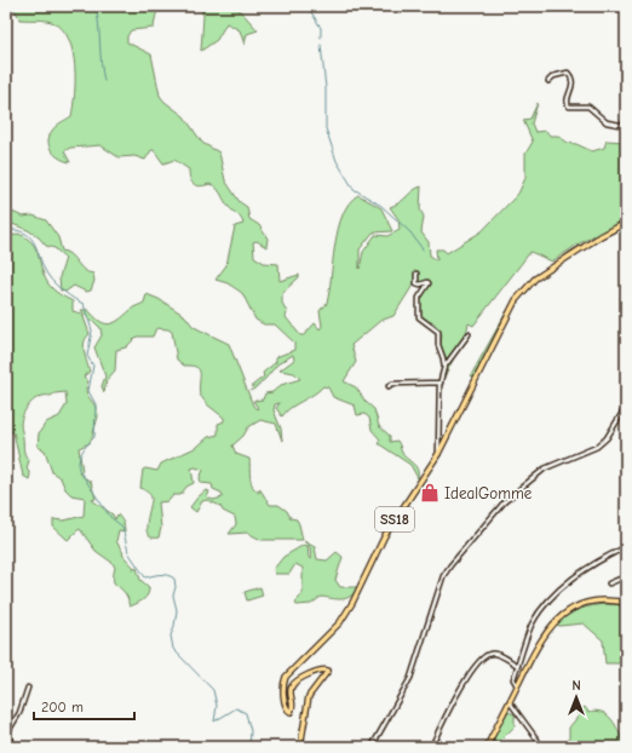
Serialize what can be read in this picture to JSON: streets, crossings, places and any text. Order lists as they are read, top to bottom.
{
  "streets": {
    "main road": ["SS18"]
  },
  "places": {
    "shop": ["IdealGomme"]
  },
  "scale_bar": "200 m",
  "north": "top"
}
